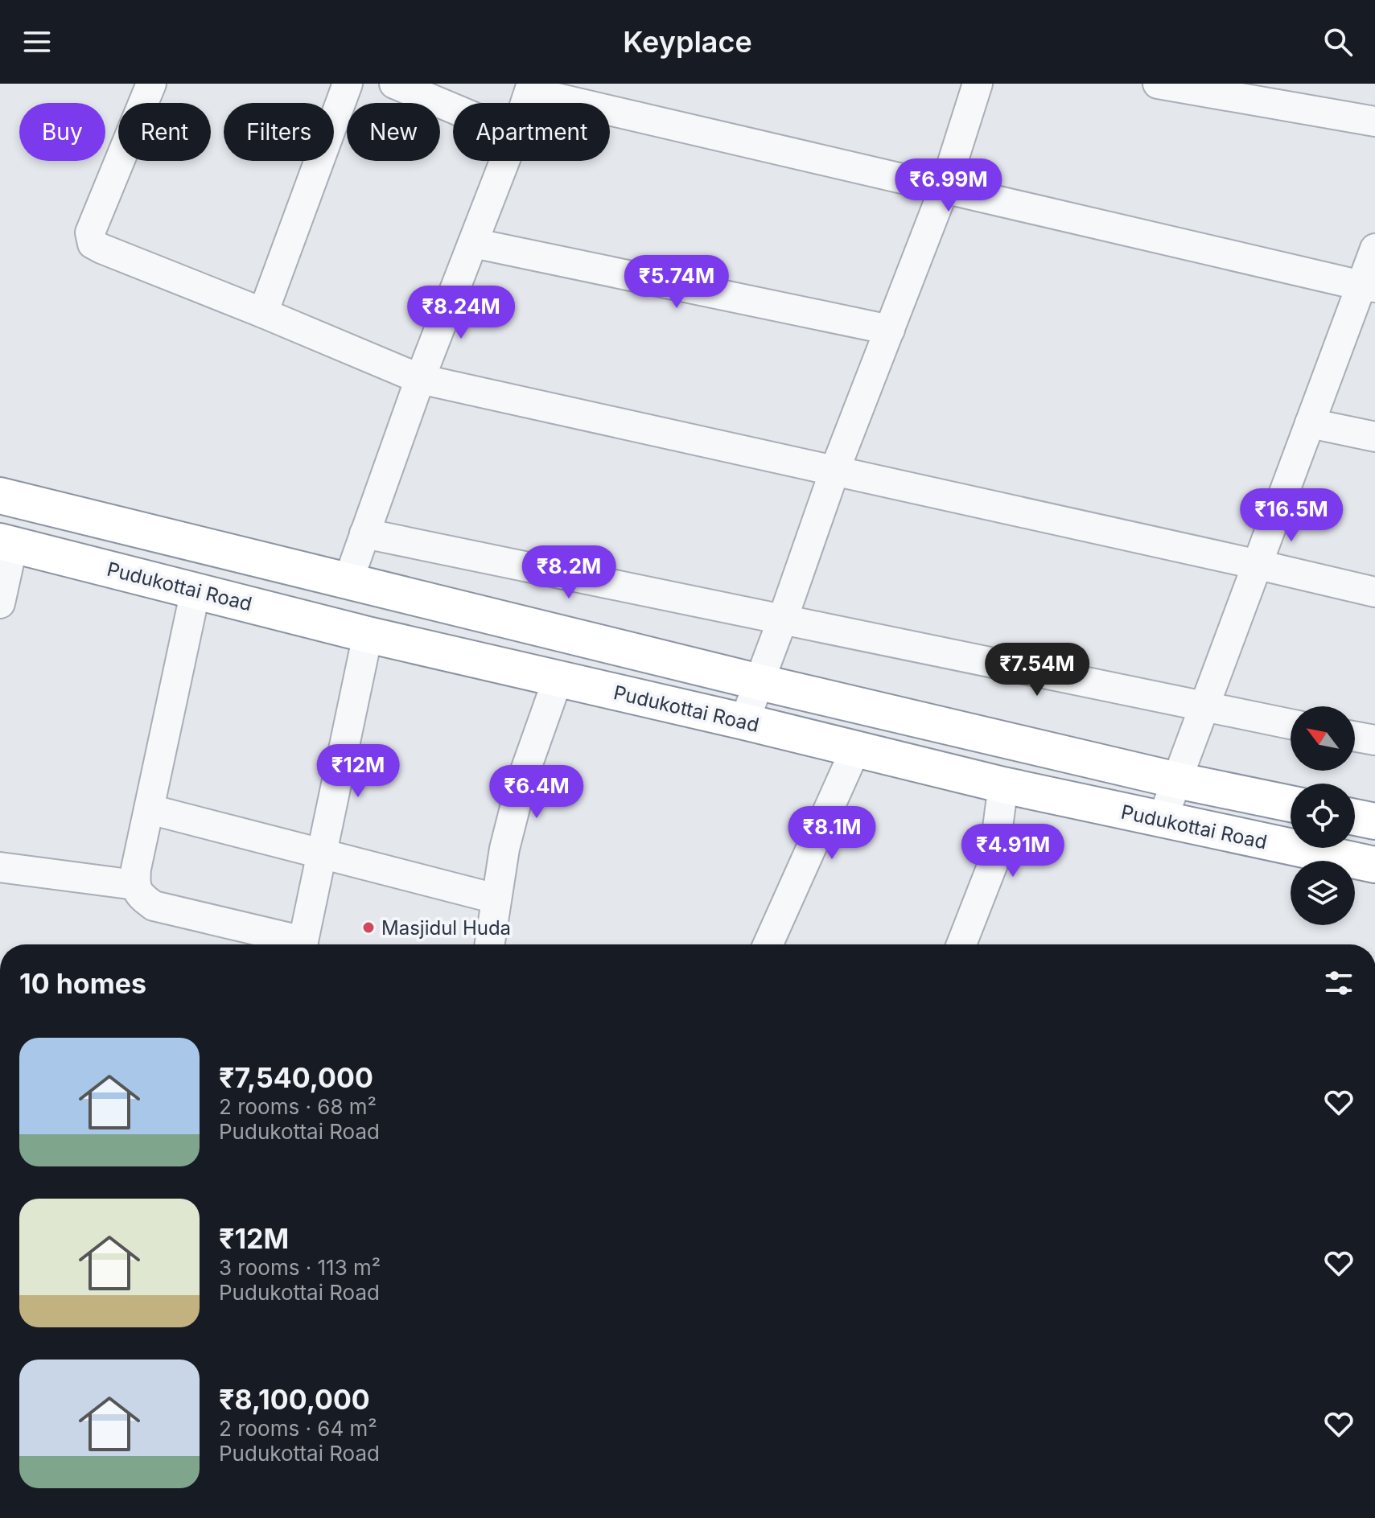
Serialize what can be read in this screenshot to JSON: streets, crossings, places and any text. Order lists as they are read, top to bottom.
{
  "streets": {
    "highway": ["Pudukottai Road"]
  },
  "places": ["Masjidul Huda"],
  "north": "top left",
  "page": {
    "header": "Keyplace",
    "chip": [
      "Buy",
      "Rent",
      "Filters",
      "New",
      "Apartment"
    ],
    "price": [
      "₹6.99M",
      "₹5.74M",
      "₹8.24M",
      "₹16.5M",
      "₹8.2M",
      "₹7.54M",
      "₹12M",
      "₹6.4M",
      "₹8.1M",
      "₹4.91M"
    ],
    "heading": "10 homes",
    "list": [
      {
        "name": "₹7,540,000",
        "note": "2 rooms · 68 m² · Pudukottai Road"
      },
      {
        "name": "₹12M",
        "note": "3 rooms · 113 m² · Pudukottai Road"
      },
      {
        "name": "₹8,100,000",
        "note": "2 rooms · 64 m² · Pudukottai Road"
      }
    ]
  }
}
